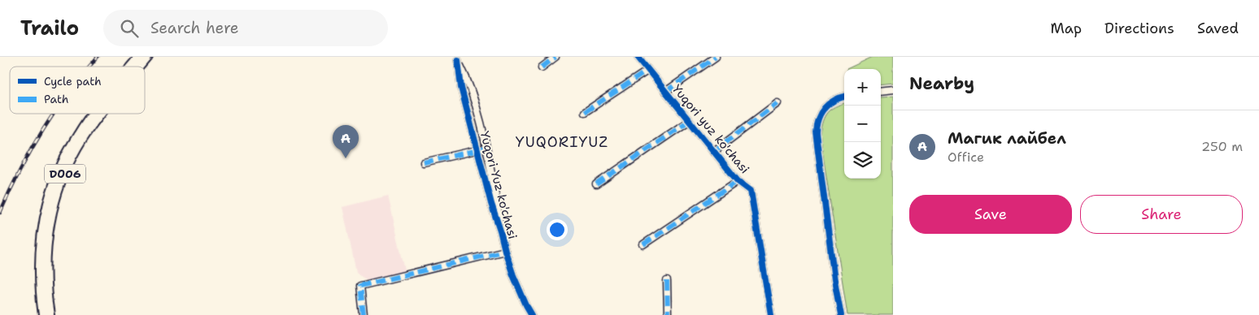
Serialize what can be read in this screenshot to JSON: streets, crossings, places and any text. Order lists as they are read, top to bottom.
{
  "streets": {
    "main road": ["D006"],
    "street": ["Yuqori yuz ko'chasi", "Yuqori Yuz ko'chasi"]
  },
  "districts": ["YUQORIYUZ"],
  "legend": ["Cycle path", "Path"],
  "page": {
    "header": "Trailo",
    "search": "Search here",
    "nav": ["Map", "Directions", "Saved"],
    "heading": "Nearby",
    "map_buttons": ["+", "−"],
    "list": [
      {
        "mark": "A",
        "name": "Магик лайбел",
        "note": "Office",
        "value": "250 m"
      }
    ],
    "pins": "A",
    "buttons": ["Save", "Share"]
  }
}
